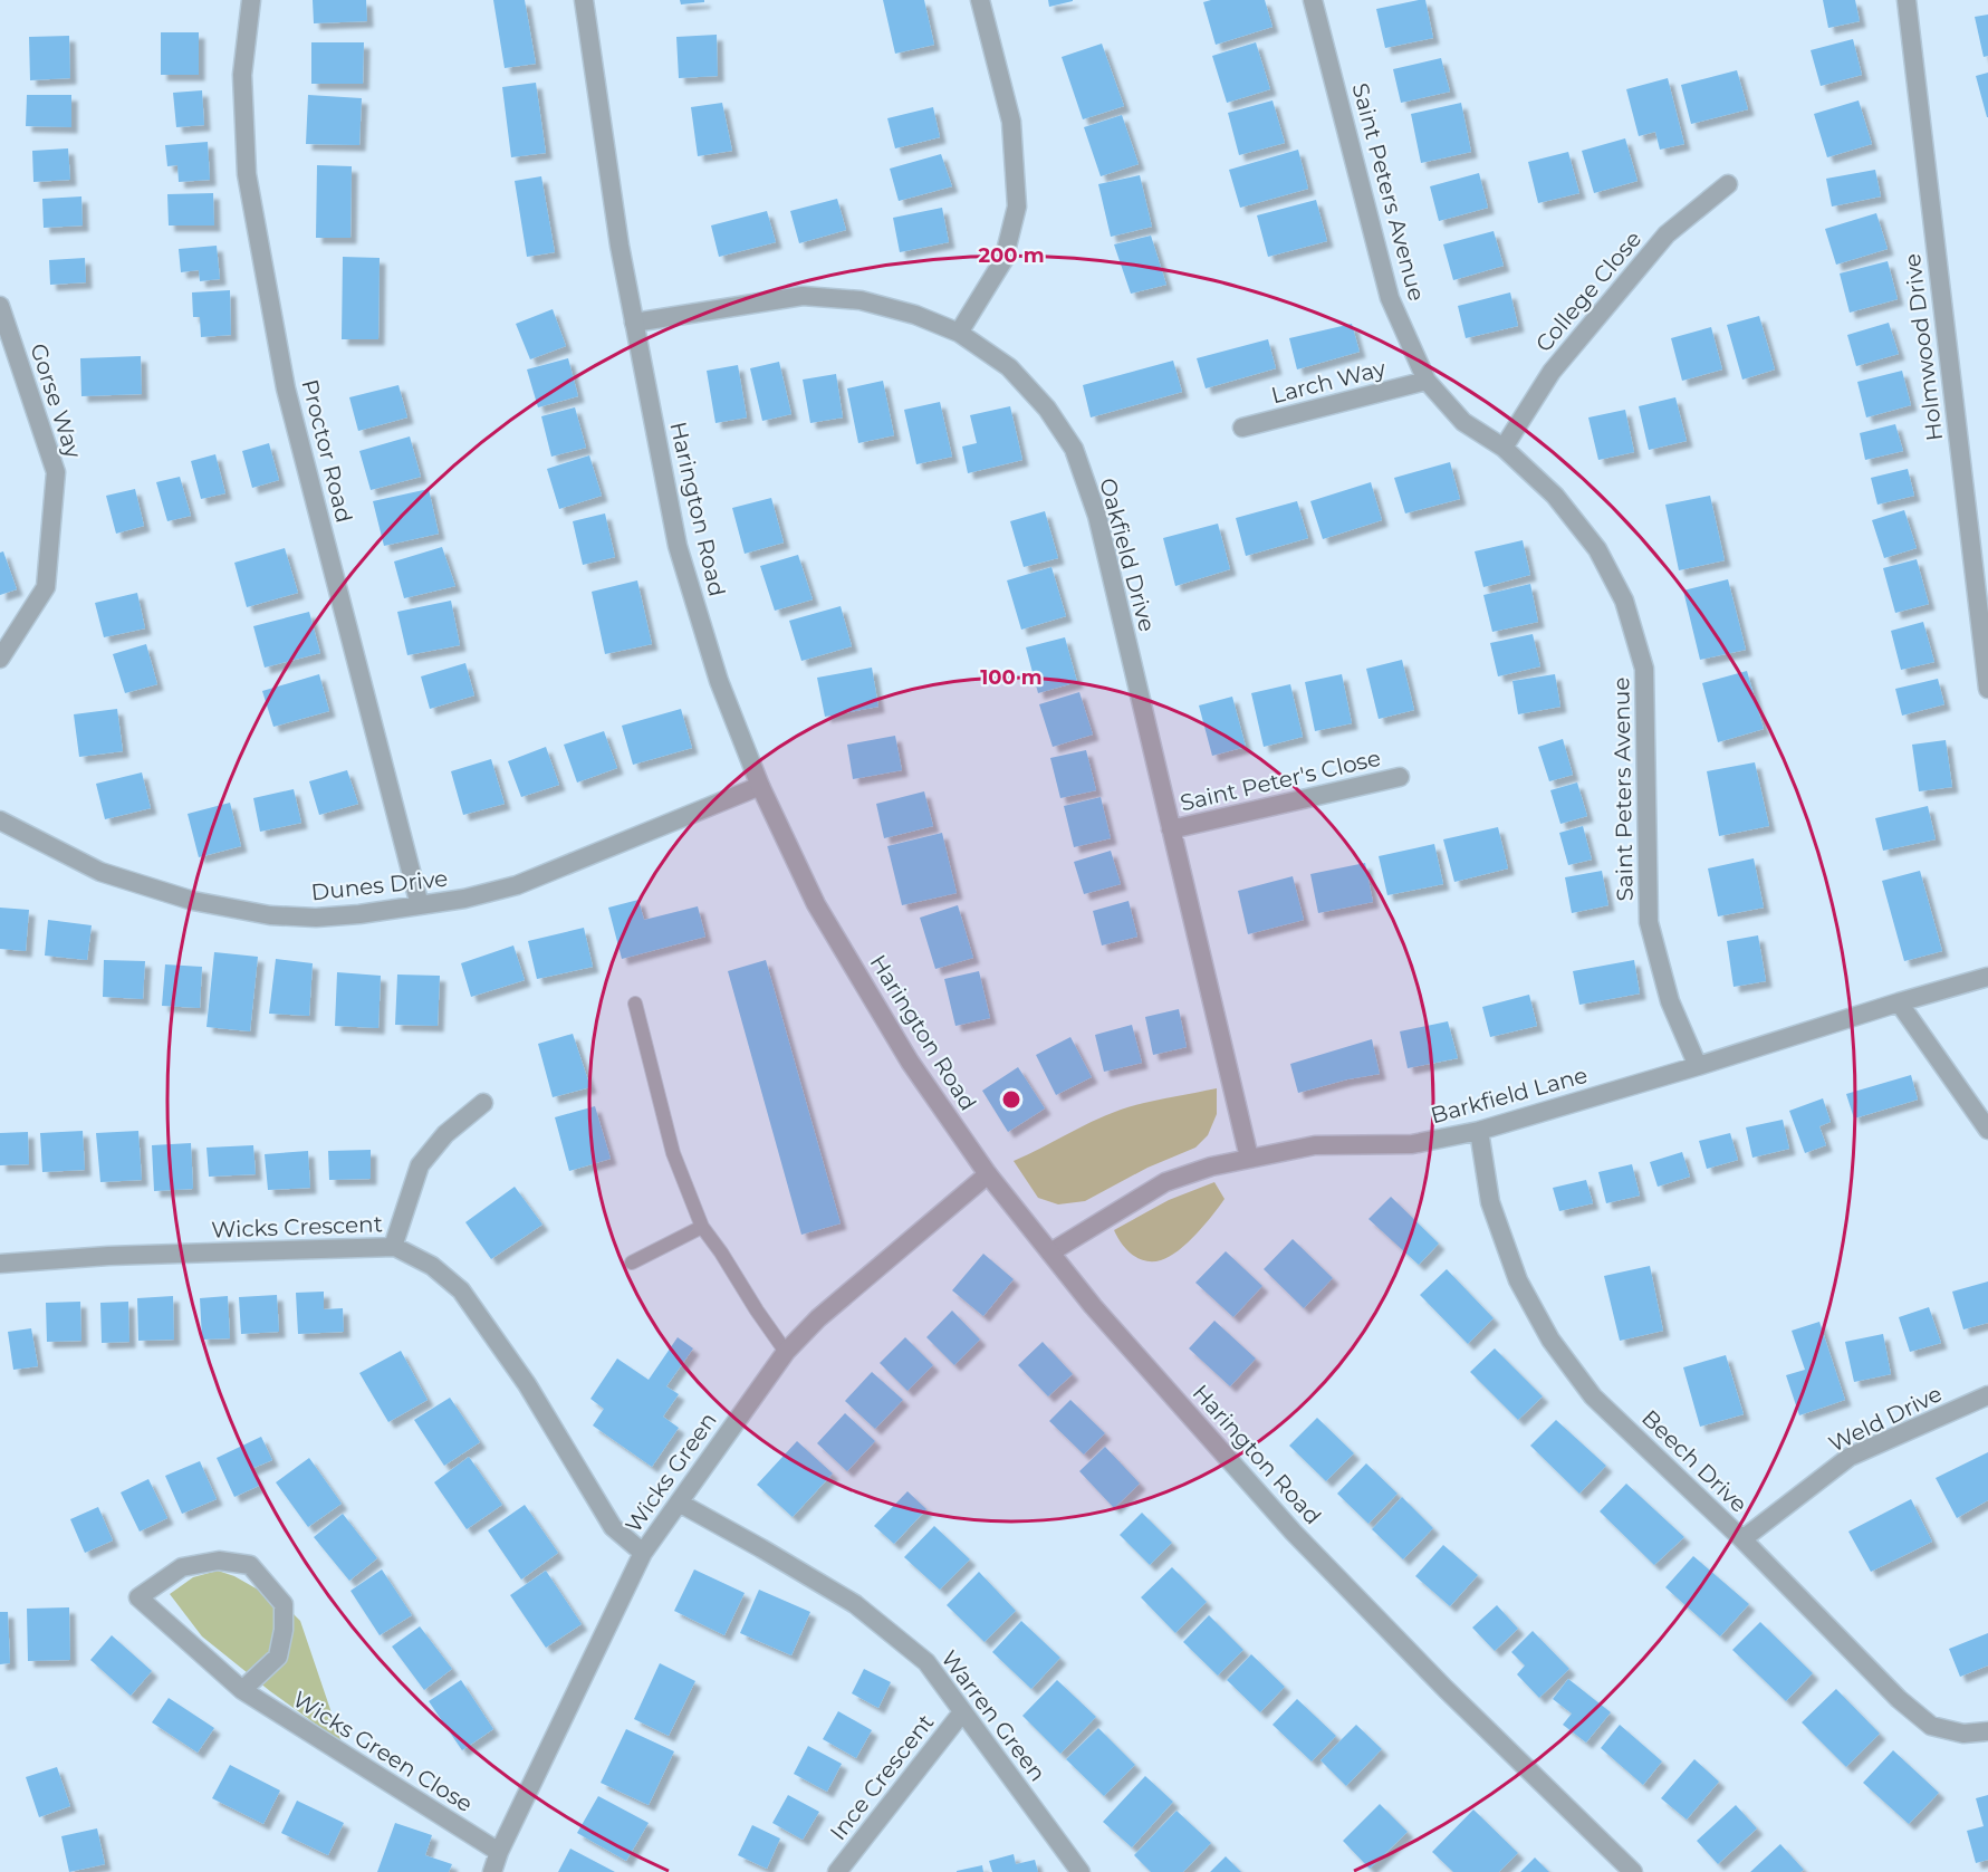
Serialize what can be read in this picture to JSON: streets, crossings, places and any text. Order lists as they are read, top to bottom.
{
  "streets": {
    "street": [
      "Saint Peters Avenue",
      "College Close",
      "Holmwood Drive",
      "Larch Way",
      "Gorse Way",
      "Proctor Road",
      "Harington Road",
      "Oakfield Drive",
      "Saint Peter's Close",
      "Dunes Drive",
      "Barkfield Lane",
      "Wicks Crescent",
      "Weld Drive",
      "Beech Drive",
      "Wicks Green",
      "Warren Green",
      "Wicks Green Close",
      "Ince Crescent"
    ]
  },
  "crossings": [
    ["Saint Peters Avenue", "College Close"],
    ["Saint Peters Avenue", "Larch Way"],
    ["Saint Peters Avenue", "Barkfield Lane"],
    ["Proctor Road", "Dunes Drive"],
    ["Harington Road", "Oakfield Drive"],
    ["Harington Road", "Dunes Drive"],
    ["Harington Road", "Barkfield Lane"],
    ["Harington Road", "Wicks Green"],
    ["Oakfield Drive", "Saint Peter's Close"],
    ["Oakfield Drive", "Barkfield Lane"],
    ["Barkfield Lane", "Beech Drive"],
    ["Wicks Crescent", "Wicks Green"],
    ["Weld Drive", "Beech Drive"],
    ["Wicks Green", "Warren Green"],
    ["Wicks Green", "Wicks Green Close"],
    ["Warren Green", "Ince Crescent"]
  ],
  "rings": ["200 m", "100 m"]
}
